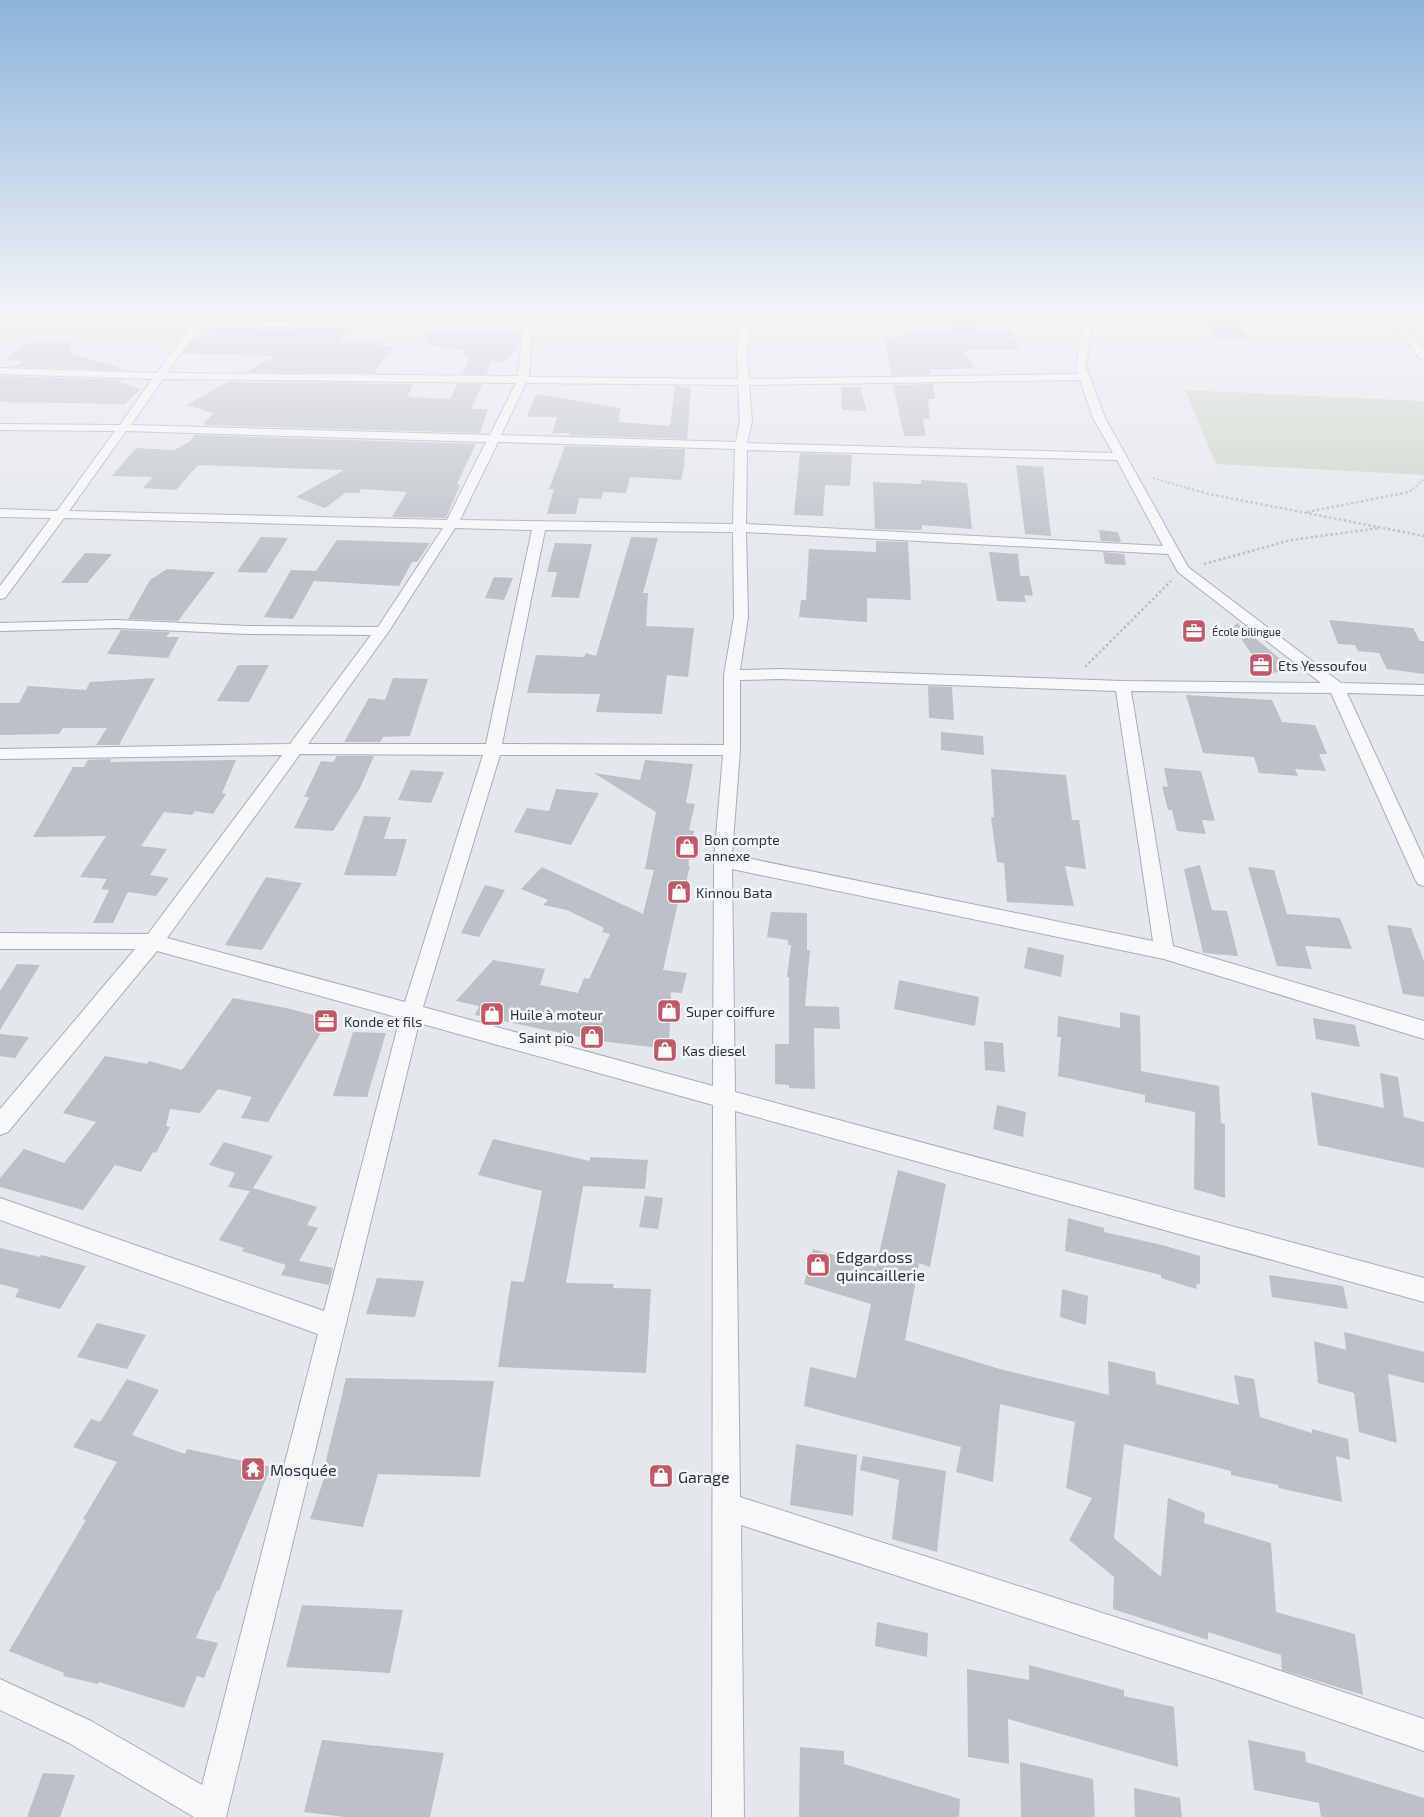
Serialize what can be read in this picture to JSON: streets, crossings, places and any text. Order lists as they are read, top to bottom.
{
  "places": {
    "office": ["École bilingue", "Ets Yessoufou", "Konde et fils"],
    "shop": [
      "Bon compte annexe",
      "Kinnou Bata",
      "Super coiffure",
      "Huile à moteur",
      "Saint pio",
      "Kas diesel",
      "Edgardoss quincaillerie",
      "Garage"
    ],
    "temple": ["Mosquée"]
  }
}
